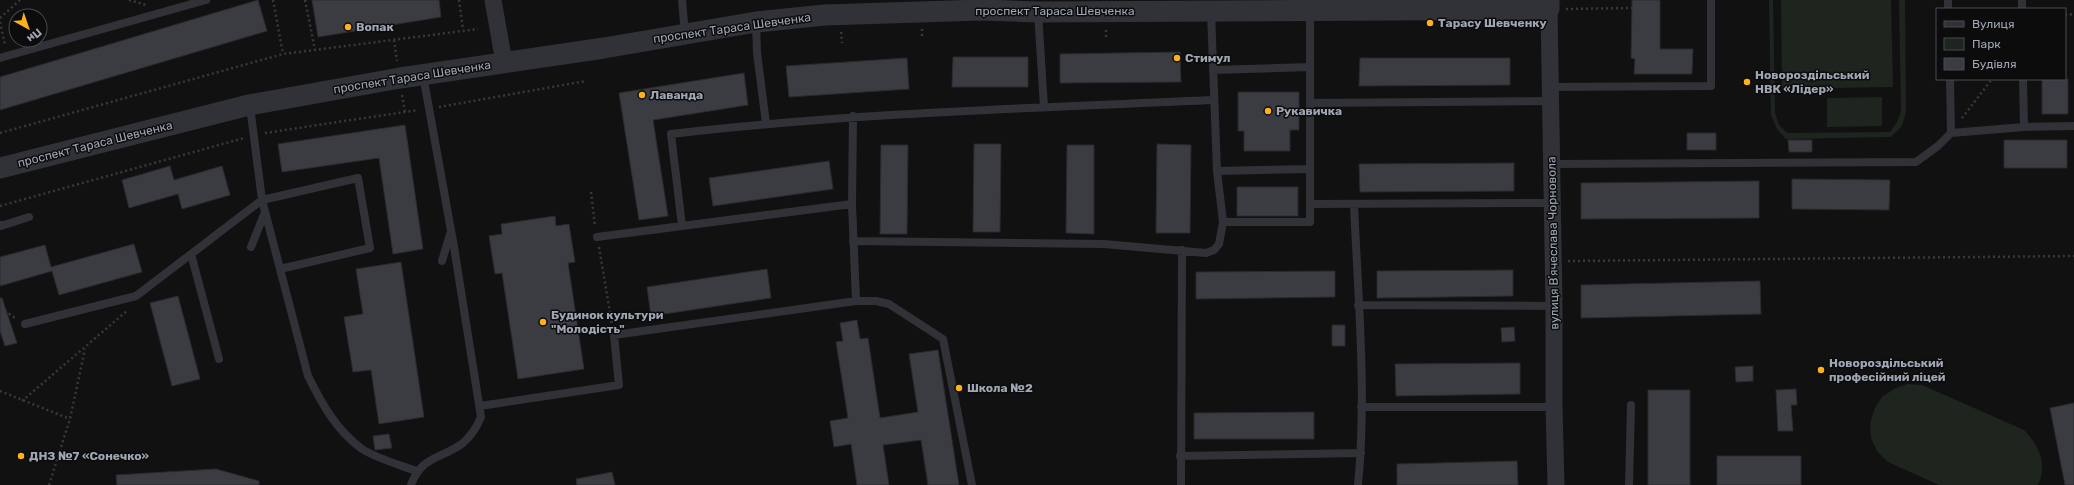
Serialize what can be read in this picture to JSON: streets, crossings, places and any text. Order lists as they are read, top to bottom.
{
  "streets": {
    "street": ["проспект Тараса Шевченка", "вулиця Вʼячеслава Чорновола"]
  },
  "crossings": [
    ["проспект Тараса Шевченка", "вулиця Вʼячеслава Чорновола"]
  ],
  "places": [
    "Тарасу Шевченку",
    "Вопак",
    "Стимул",
    "Новороздільський НВК «Лідер»",
    "Лаванда",
    "Рукавичка",
    "Будинок культури \"Молодість\"",
    "Новороздільський професійний ліцей",
    "Школа №2",
    "ДНЗ №7 «Сонечко»"
  ],
  "legend": ["Вулиця", "Парк", "Будівля"],
  "north": "bottom right"
}
